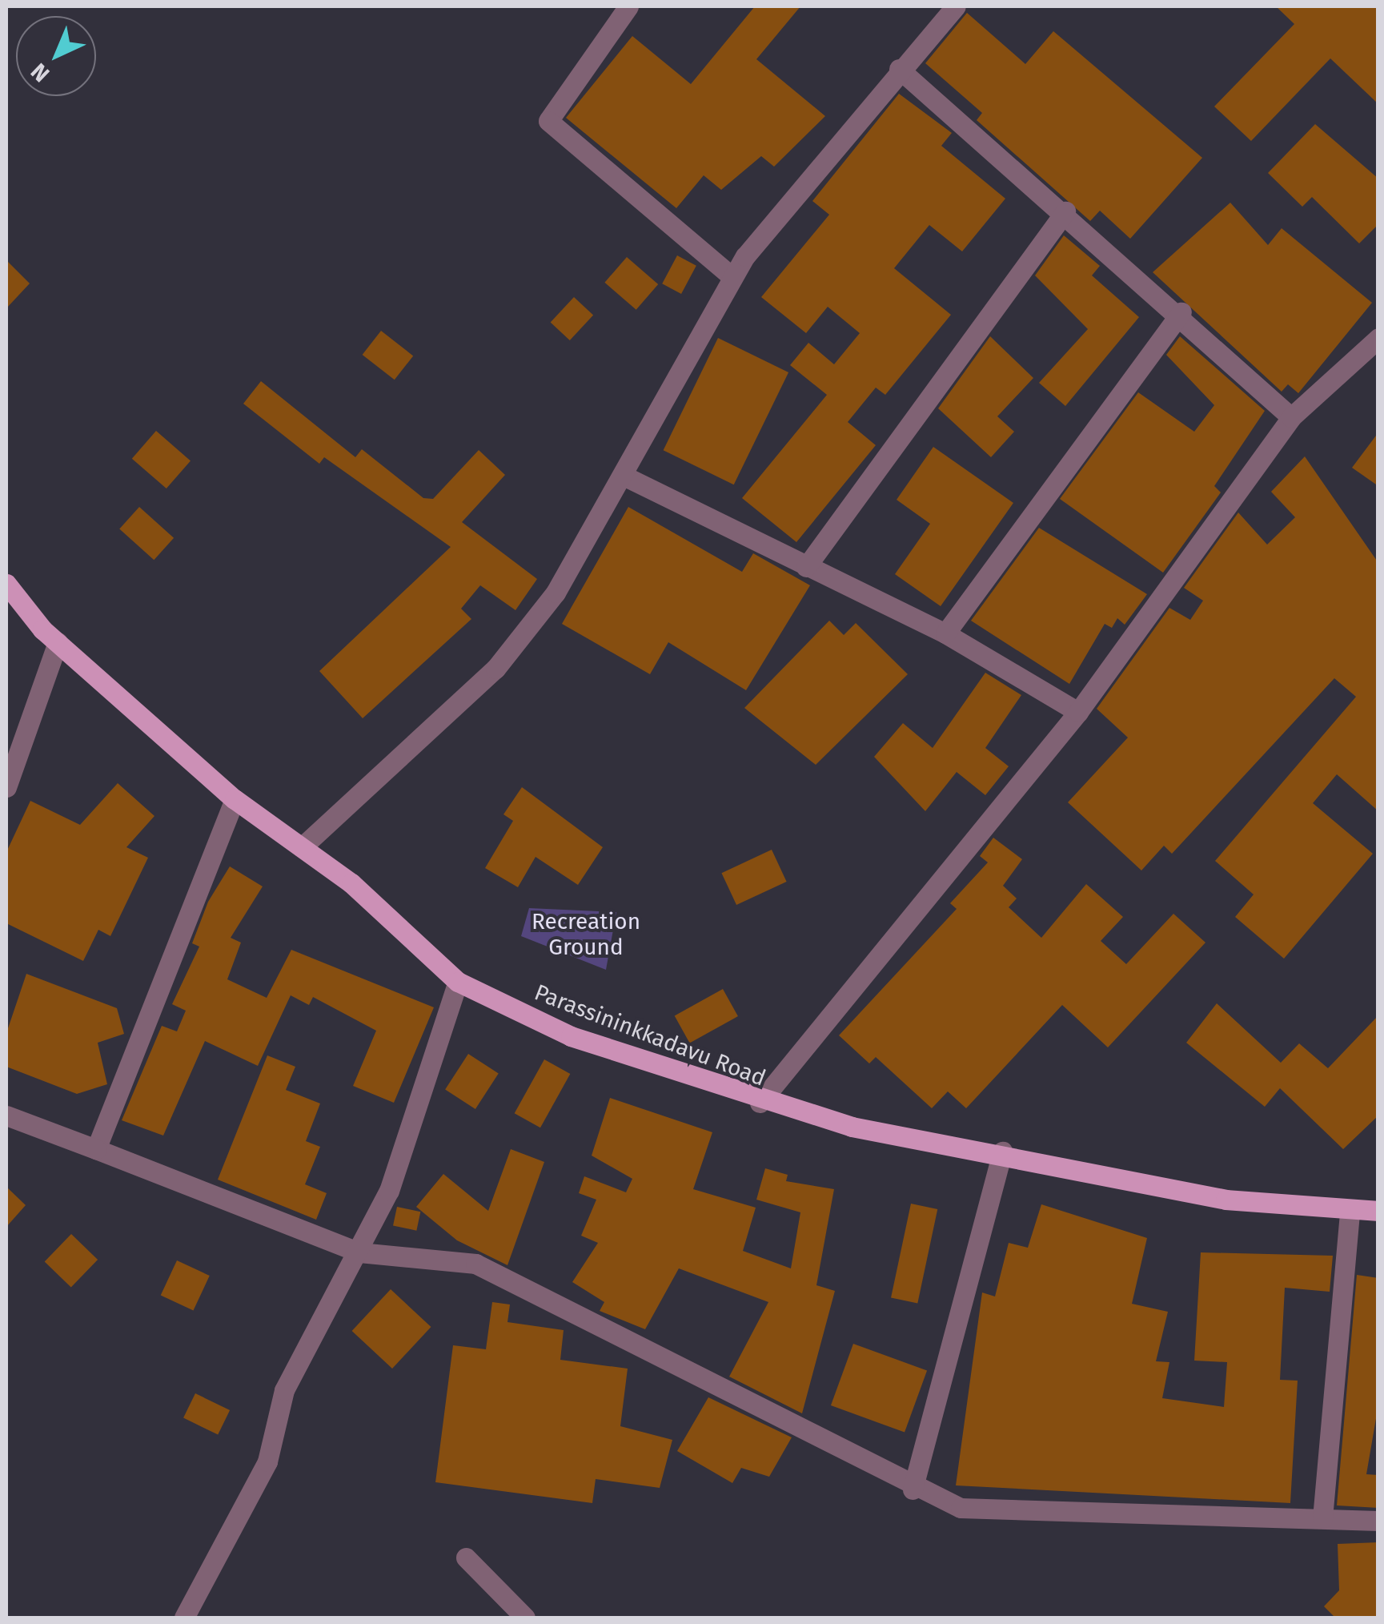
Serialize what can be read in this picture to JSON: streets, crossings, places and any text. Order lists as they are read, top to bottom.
{
  "streets": {
    "main road": ["Parassininkkadavu Road"]
  },
  "parks": ["Recreation Ground"],
  "north": "bottom left"
}
